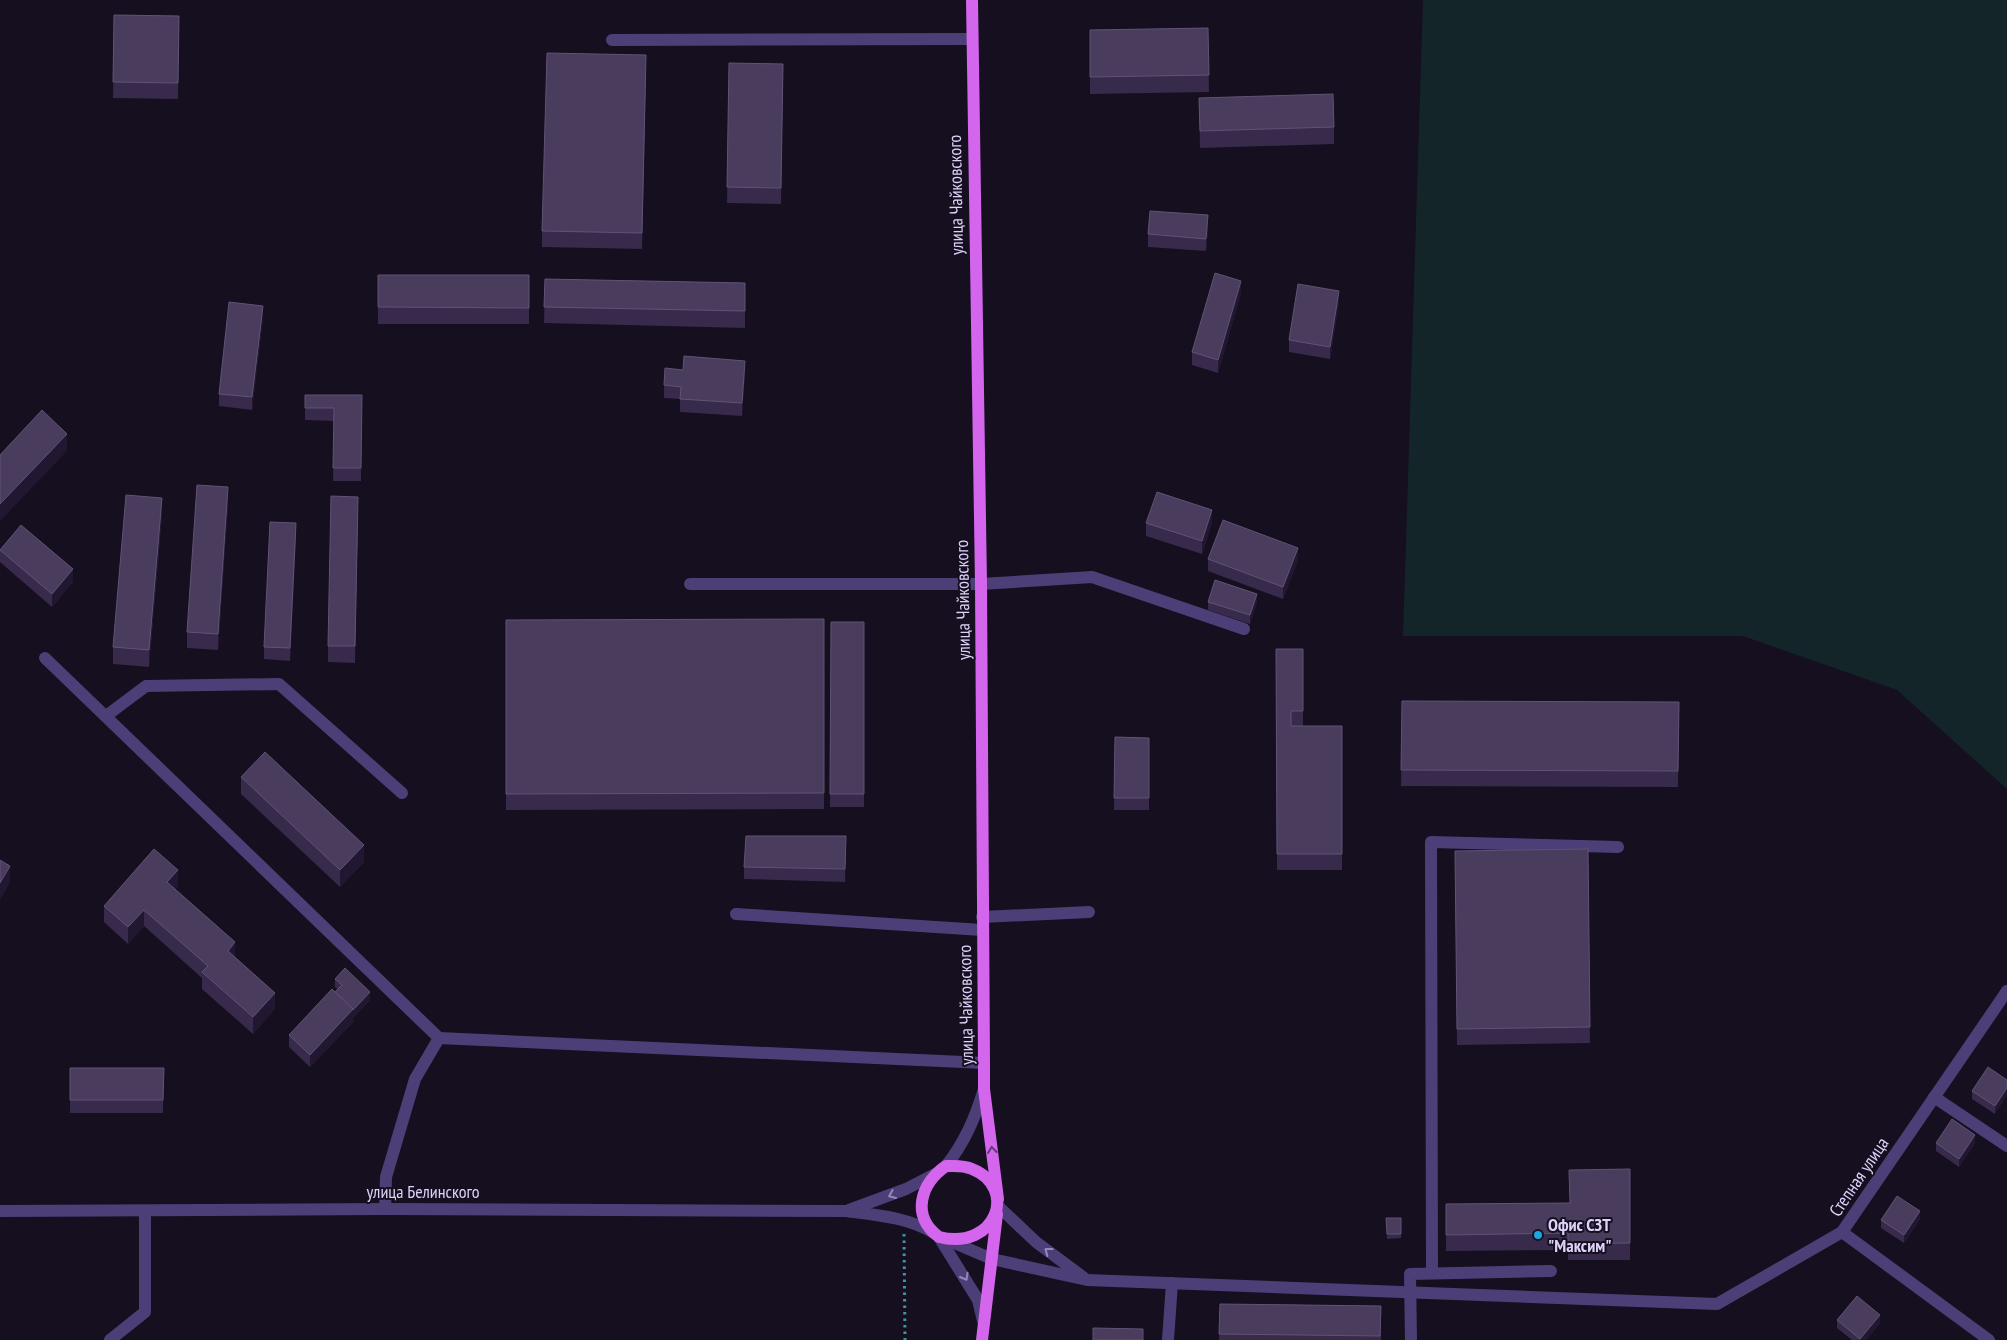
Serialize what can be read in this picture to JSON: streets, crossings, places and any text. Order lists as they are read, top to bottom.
{
  "streets": {
    "main road": ["улица Чайковского"],
    "street": ["Степная улица", "улица Белинского"]
  },
  "places": ["Офис СЗТ \"Максим\""]
}
